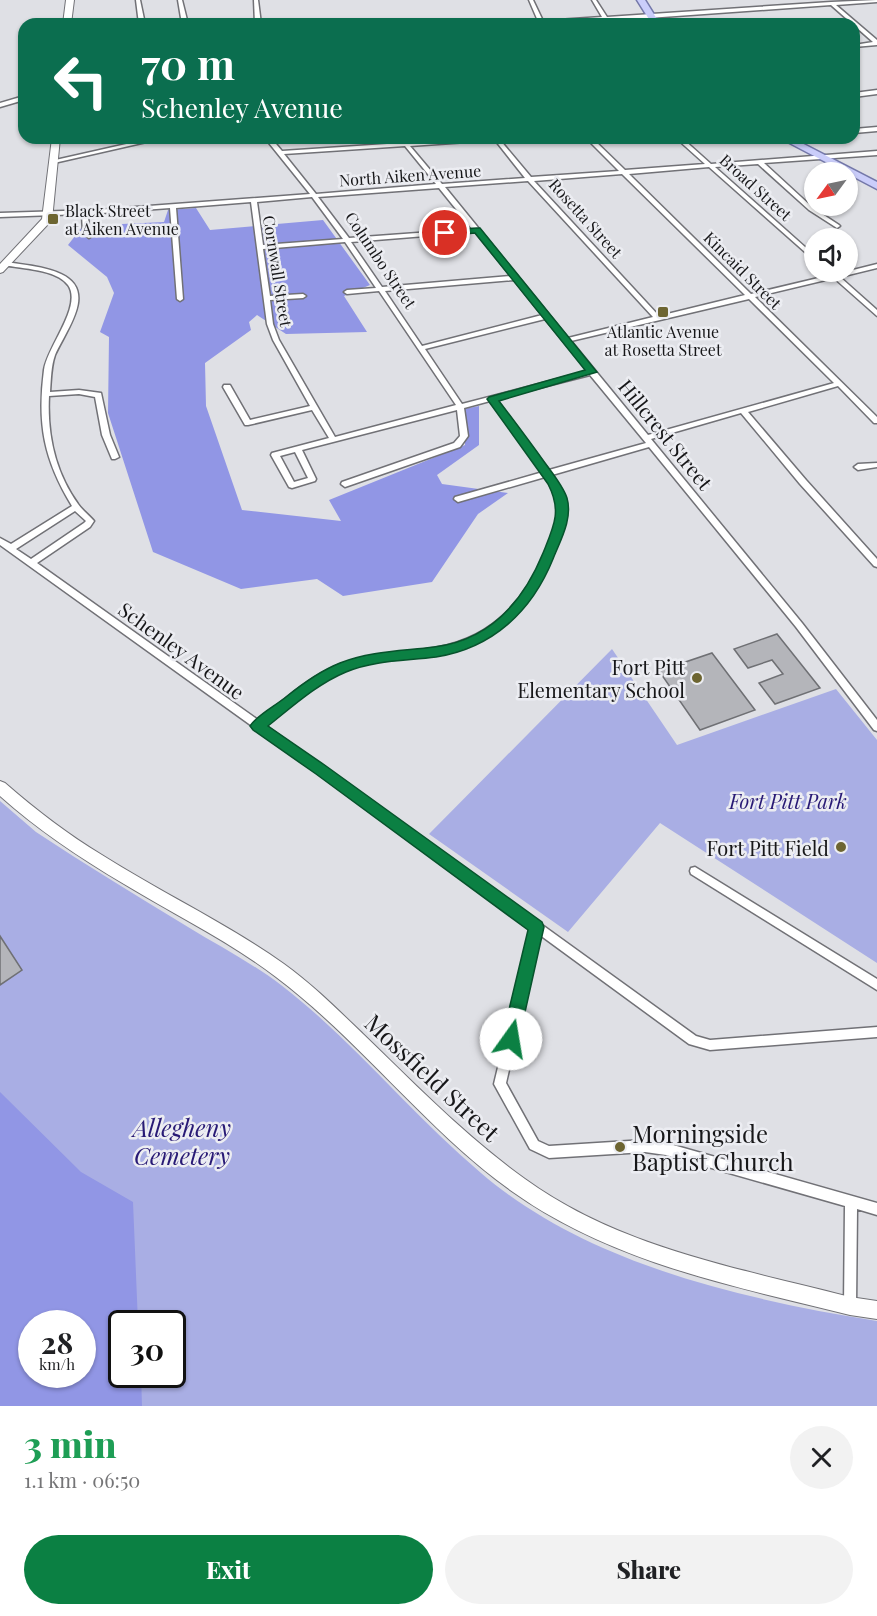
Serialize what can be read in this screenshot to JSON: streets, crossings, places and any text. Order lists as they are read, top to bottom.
{
  "streets": {
    "street": [
      "North Aiken Avenue",
      "Broad Street",
      "Rosetta Street",
      "Columbo Street",
      "Kincaid Street",
      "Cornwall Street",
      "Hillcrest Street",
      "Schenley Avenue",
      "Mossfield Street"
    ]
  },
  "crossings": [
    ["North Aiken Avenue", "Broad Street"],
    ["North Aiken Avenue", "Rosetta Street"],
    ["North Aiken Avenue", "Columbo Street"],
    ["North Aiken Avenue", "Kincaid Street"],
    ["North Aiken Avenue", "Cornwall Street"],
    ["North Aiken Avenue", "Hillcrest Street"]
  ],
  "parks": ["Fort Pitt Park", "Allegheny Cemetery"],
  "places": {
    "transit": ["Black Street at Aiken Avenue", "Atlantic Avenue at Rosetta Street"],
    "other": ["Fort Pitt Elementary School", "Fort Pitt Field", "Morningside Baptist Church"]
  },
  "north": "bottom left",
  "page": {
    "turn": ["70 m", "Schenley Avenue"],
    "speed": "28 km/h",
    "limit": "30",
    "heading": ["3 min", "1.1 km · 06:50"],
    "buttons": ["Exit", "Share"]
  }
}
